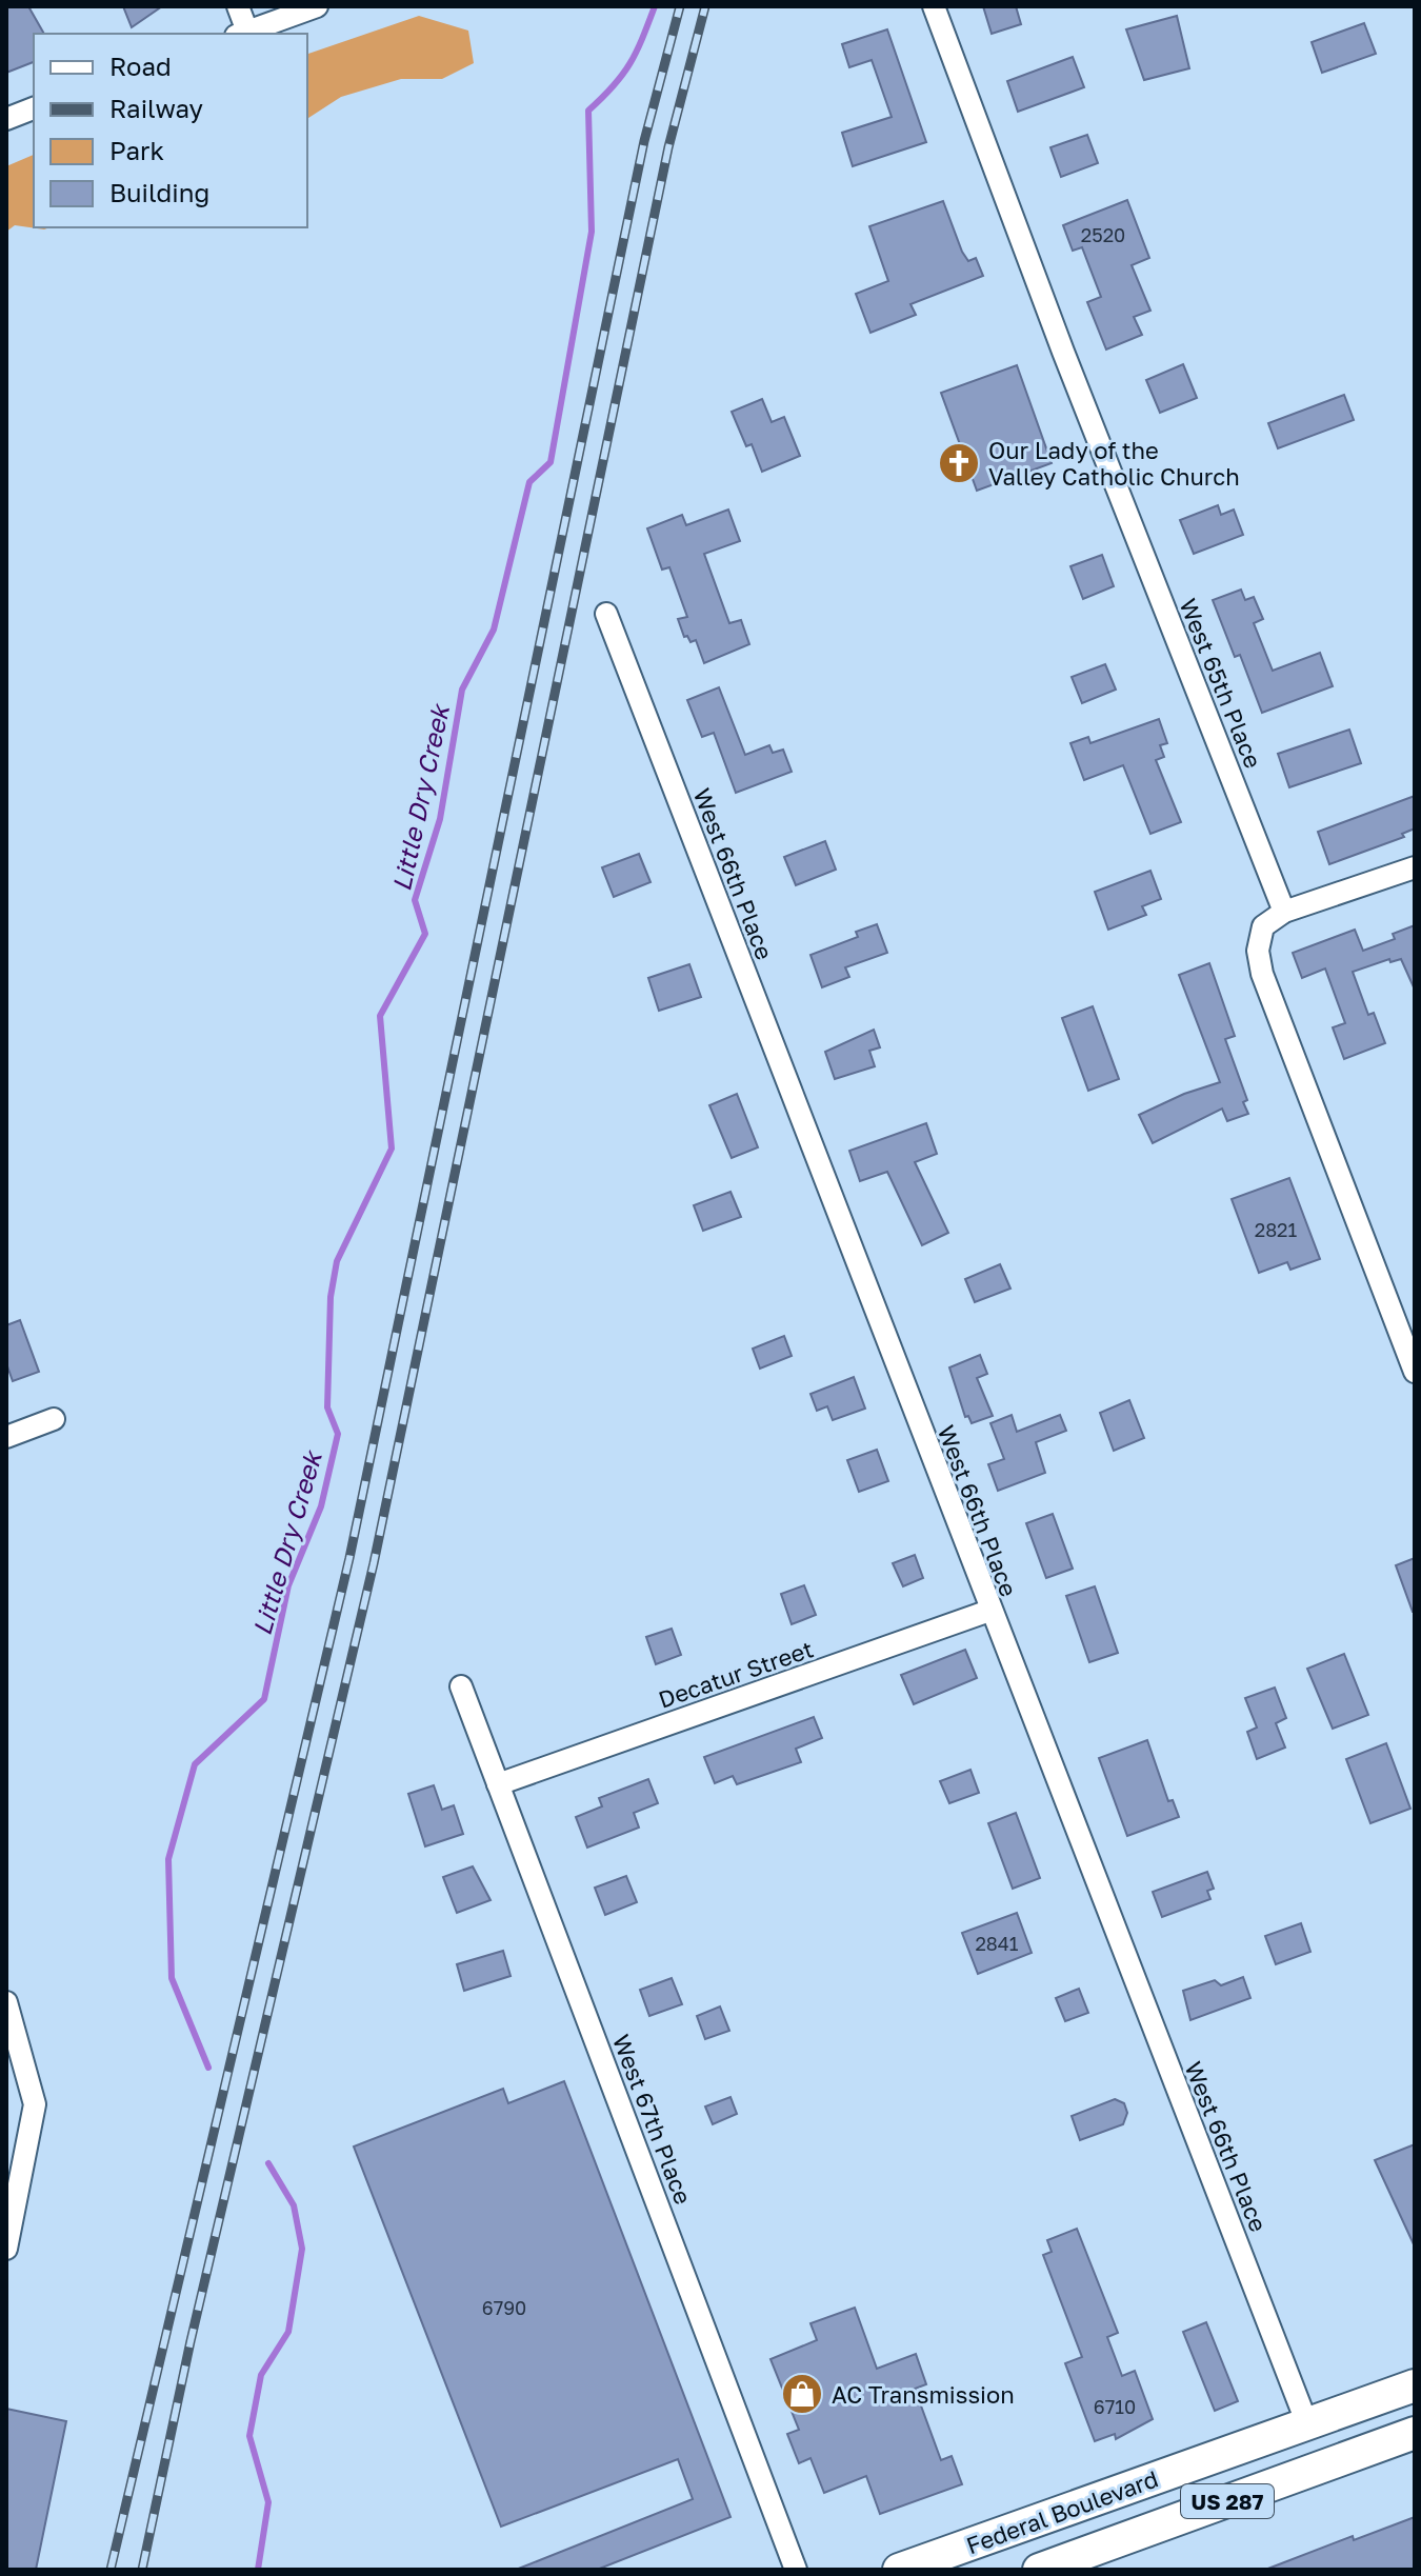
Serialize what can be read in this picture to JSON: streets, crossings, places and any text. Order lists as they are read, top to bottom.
{
  "streets": {
    "main road": ["US 287", "Federal Boulevard"],
    "street": [
      "West 65th Place",
      "West 66th Place",
      "Decatur Street",
      "West 67th Place"
    ]
  },
  "crossings": [
    ["West 66th Place", "Decatur Street"],
    ["West 66th Place", "Federal Boulevard"],
    ["Decatur Street", "West 67th Place"]
  ],
  "water": ["Little Dry Creek"],
  "places": {
    "church": ["Our Lady of the Valley Catholic Church"],
    "shop": ["AC Transmission"]
  },
  "house_numbers": [
    "2520",
    "2821",
    "2841",
    "6790",
    "6710"
  ],
  "legend": [
    "Road",
    "Railway",
    "Park",
    "Building"
  ]
}
